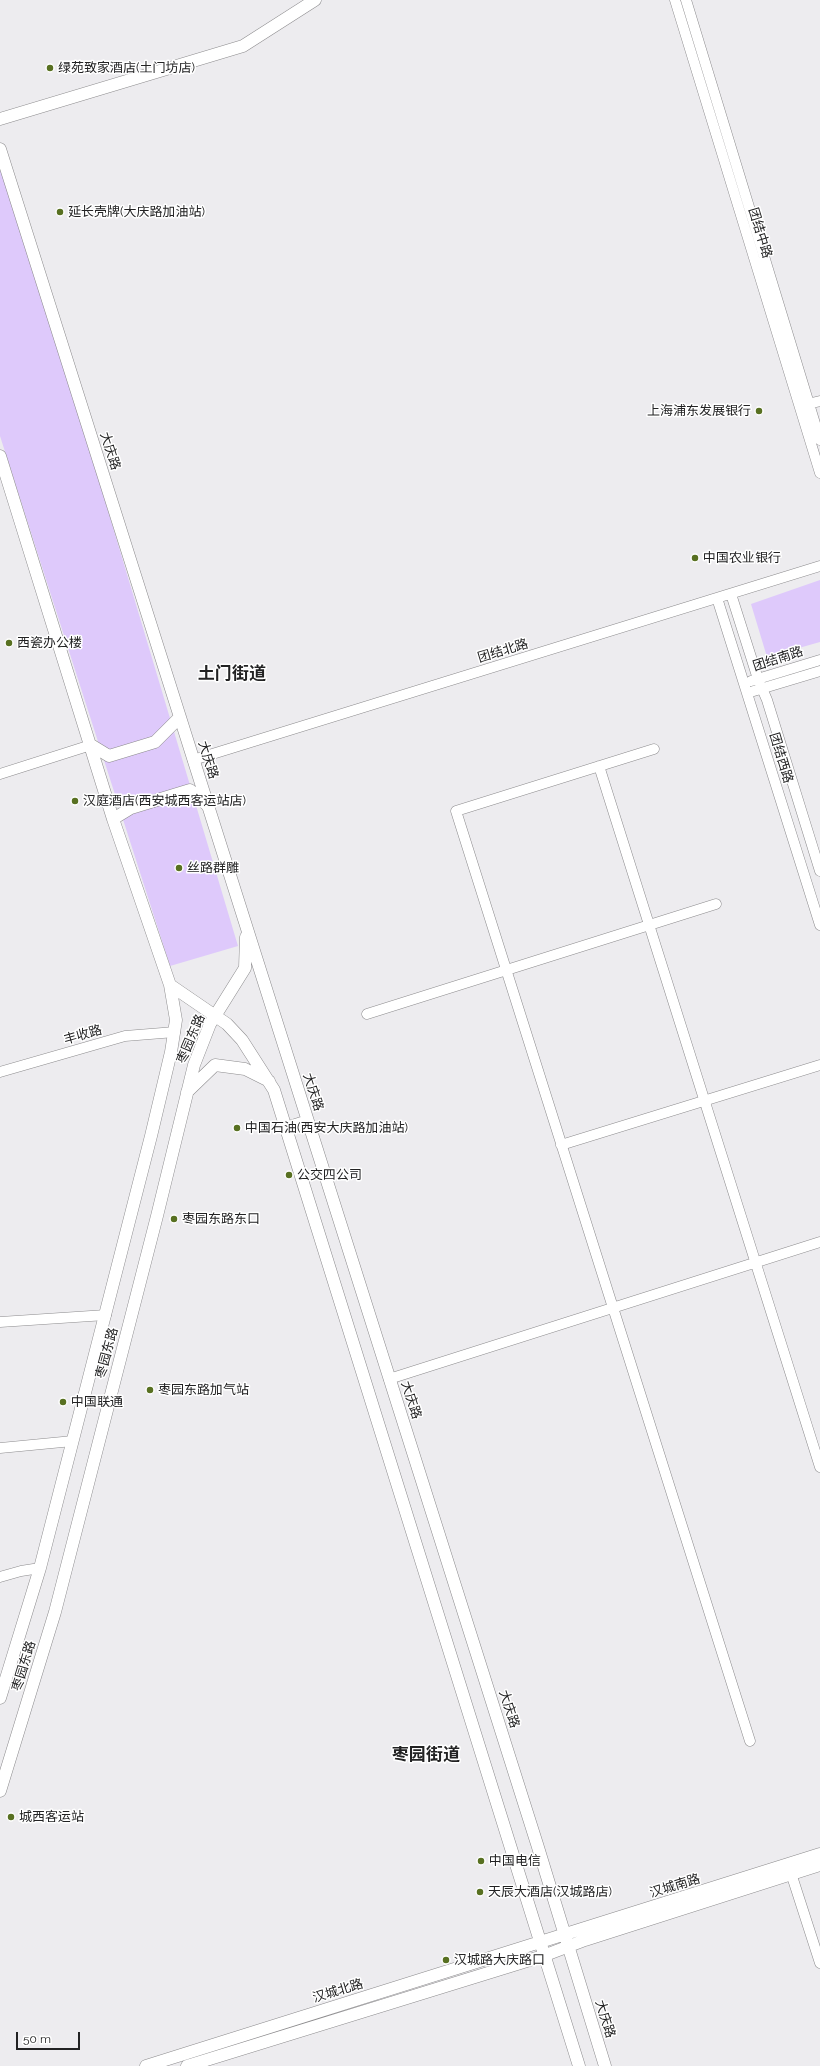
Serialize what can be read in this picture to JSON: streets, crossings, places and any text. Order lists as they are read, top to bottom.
{
  "streets": {
    "main road": [
      "大庆路",
      "枣园东路",
      "汉城南路",
      "汉城北路"
    ],
    "street": [
      "团结中路",
      "团结北路",
      "团结南路",
      "团结西路",
      "丰收路"
    ]
  },
  "crossings": [
    ["大庆路", "团结北路"],
    ["大庆路", "枣园东路"],
    ["大庆路", "汉城南路"],
    ["团结北路", "团结西路"],
    ["团结南路", "团结西路"],
    ["丰收路", "枣园东路"],
    ["汉城南路", "汉城北路"]
  ],
  "districts": ["土门街道", "枣园街道"],
  "places": [
    "绿苑致家酒店(土门坊店)",
    "延长壳牌(大庆路加油站)",
    "上海浦东发展银行",
    "中国农业银行",
    "西瓷办公楼",
    "汉庭酒店(西安城西客运站店)",
    "丝路群雕",
    "中国石油(西安大庆路加油站)",
    "公交四公司",
    "枣园东路东口",
    "枣园东路加气站",
    "中国联通",
    "城西客运站",
    "中国电信",
    "天辰大酒店(汉城路店)",
    "汉城路大庆路口"
  ],
  "scale_bar": "50 m"
}
